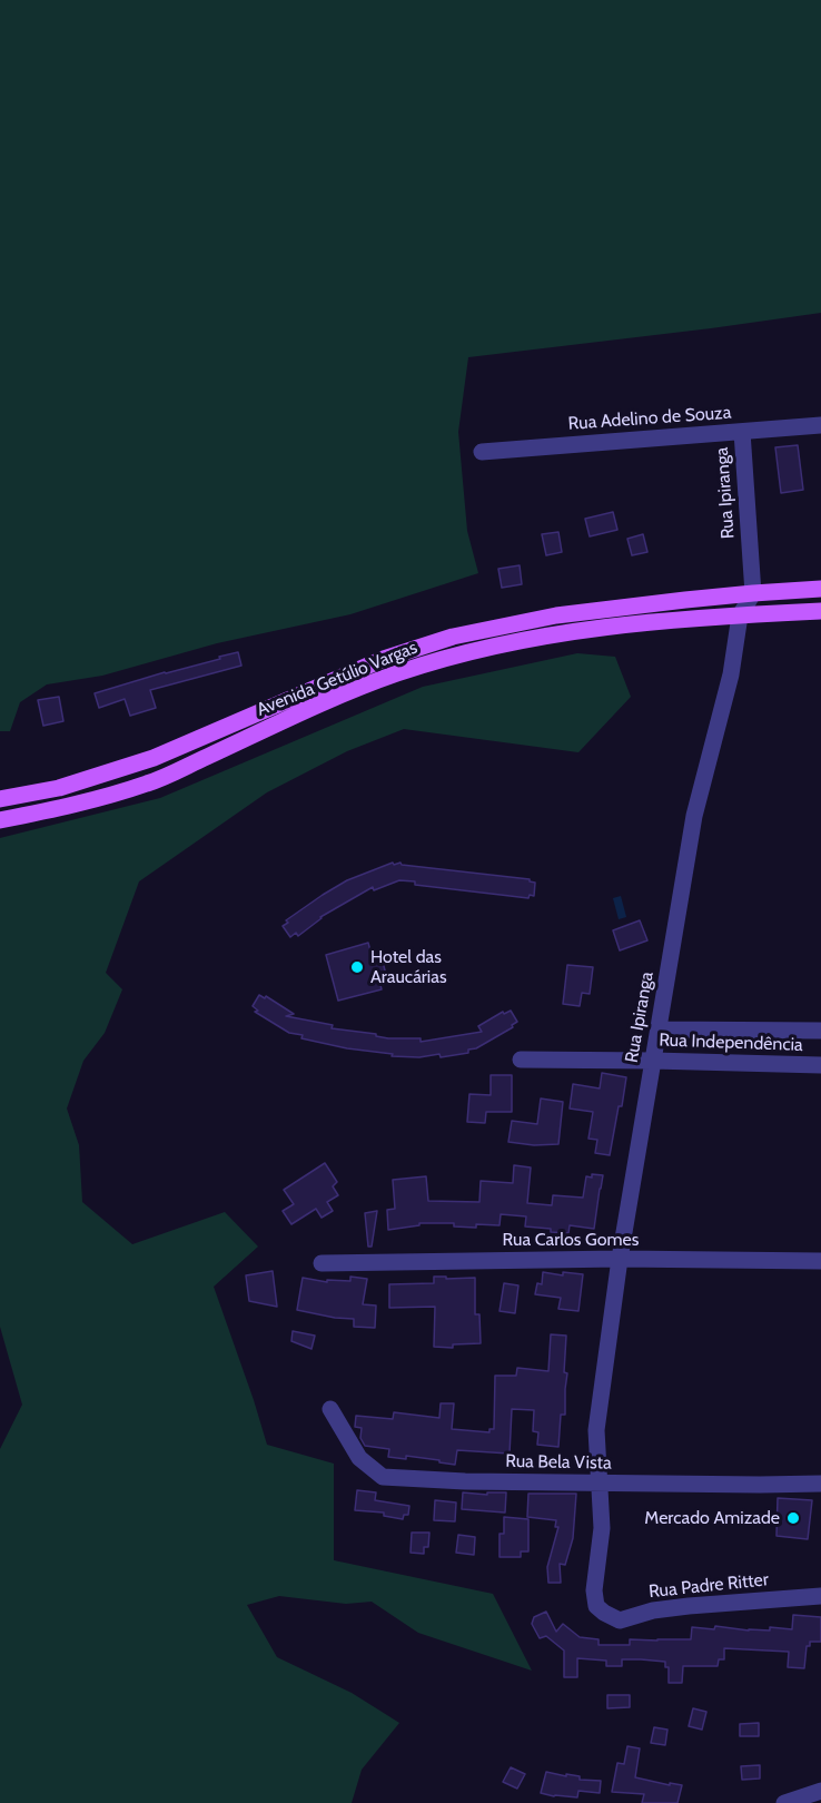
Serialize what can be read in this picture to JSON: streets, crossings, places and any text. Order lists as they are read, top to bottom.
{
  "streets": {
    "main road": ["Avenida Getúlio Vargas"],
    "street": [
      "Rua Adelino de Souza",
      "Rua Ipiranga",
      "Rua Independência",
      "Rua Carlos Gomes",
      "Rua Bela Vista",
      "Rua Padre Ritter"
    ]
  },
  "crossings": [
    ["Rua Adelino de Souza", "Rua Ipiranga"],
    ["Rua Ipiranga", "Avenida Getúlio Vargas"],
    ["Rua Ipiranga", "Rua Independência"],
    ["Rua Ipiranga", "Rua Carlos Gomes"],
    ["Rua Ipiranga", "Rua Bela Vista"],
    ["Rua Ipiranga", "Rua Padre Ritter"]
  ],
  "places": ["Hotel das Araucárias", "Mercado Amizade"]
}
